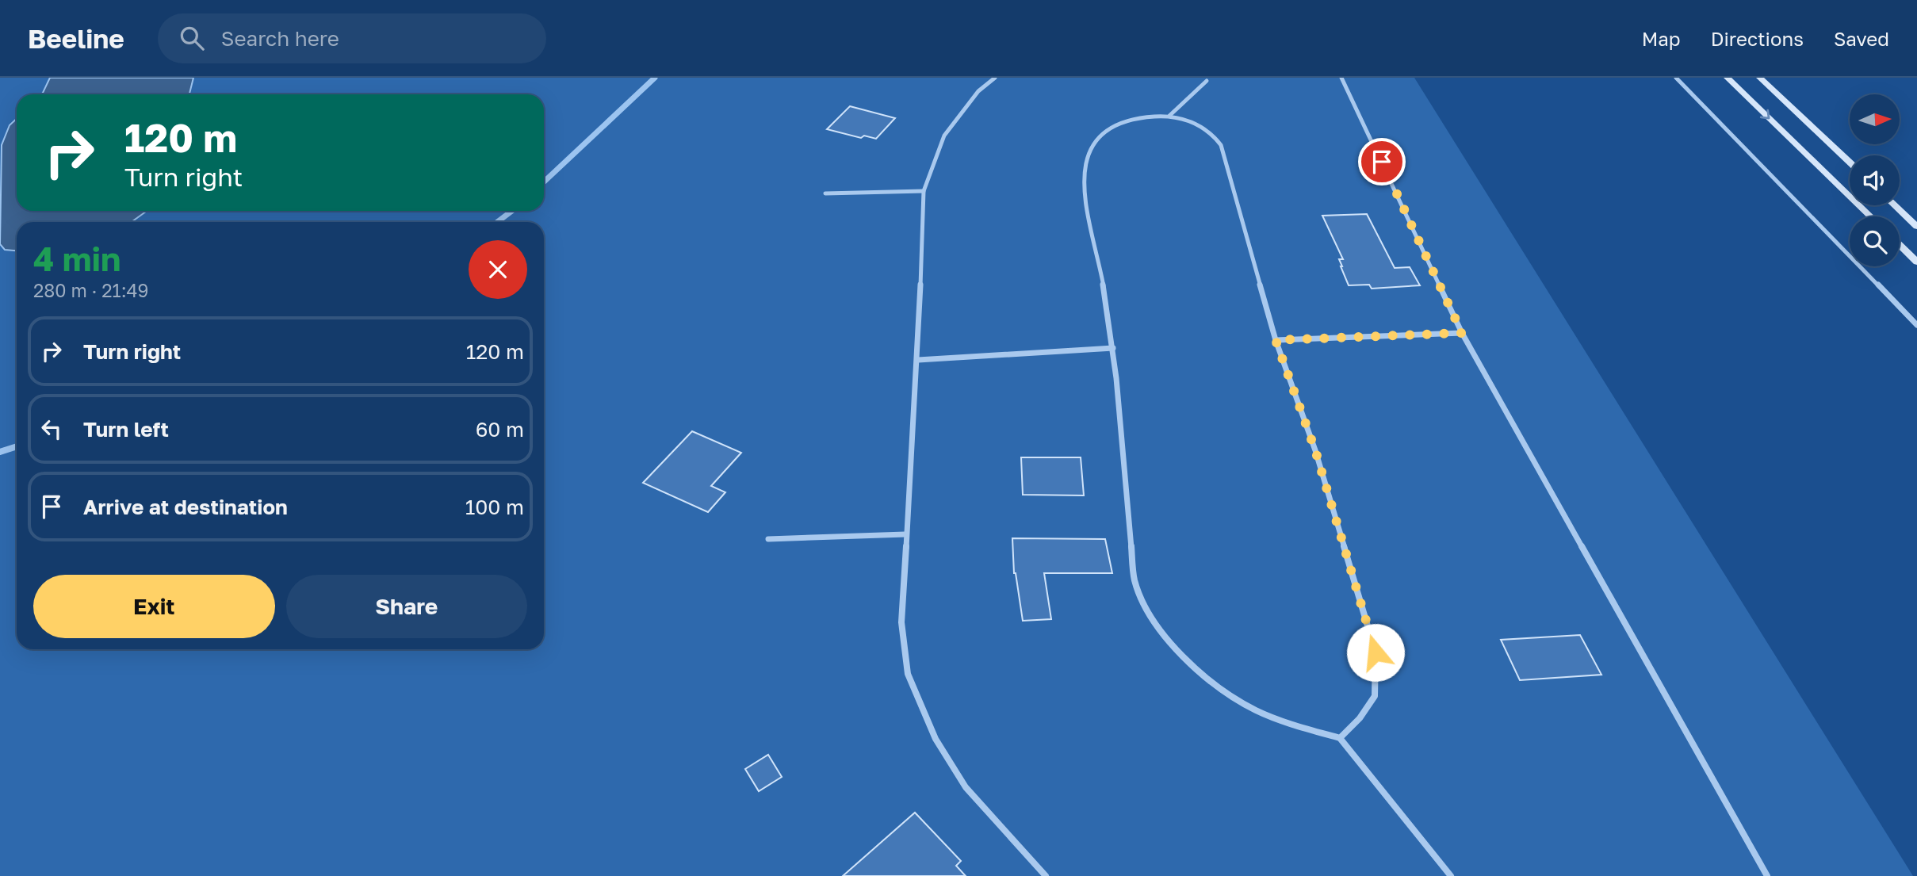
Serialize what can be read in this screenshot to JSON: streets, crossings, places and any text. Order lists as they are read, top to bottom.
{
  "north": "right",
  "page": {
    "header": "Beeline",
    "search": "Search here",
    "nav": ["Map", "Directions", "Saved"],
    "turn": ["120 m", "Turn right"],
    "heading": ["4 min", "280 m · 21:49"],
    "list": [
      {
        "name": "Turn right",
        "value": "120 m"
      },
      {
        "name": "Turn left",
        "value": "60 m"
      },
      {
        "name": "Arrive at destination",
        "value": "100 m"
      }
    ],
    "buttons": ["Exit", "Share"]
  }
}
